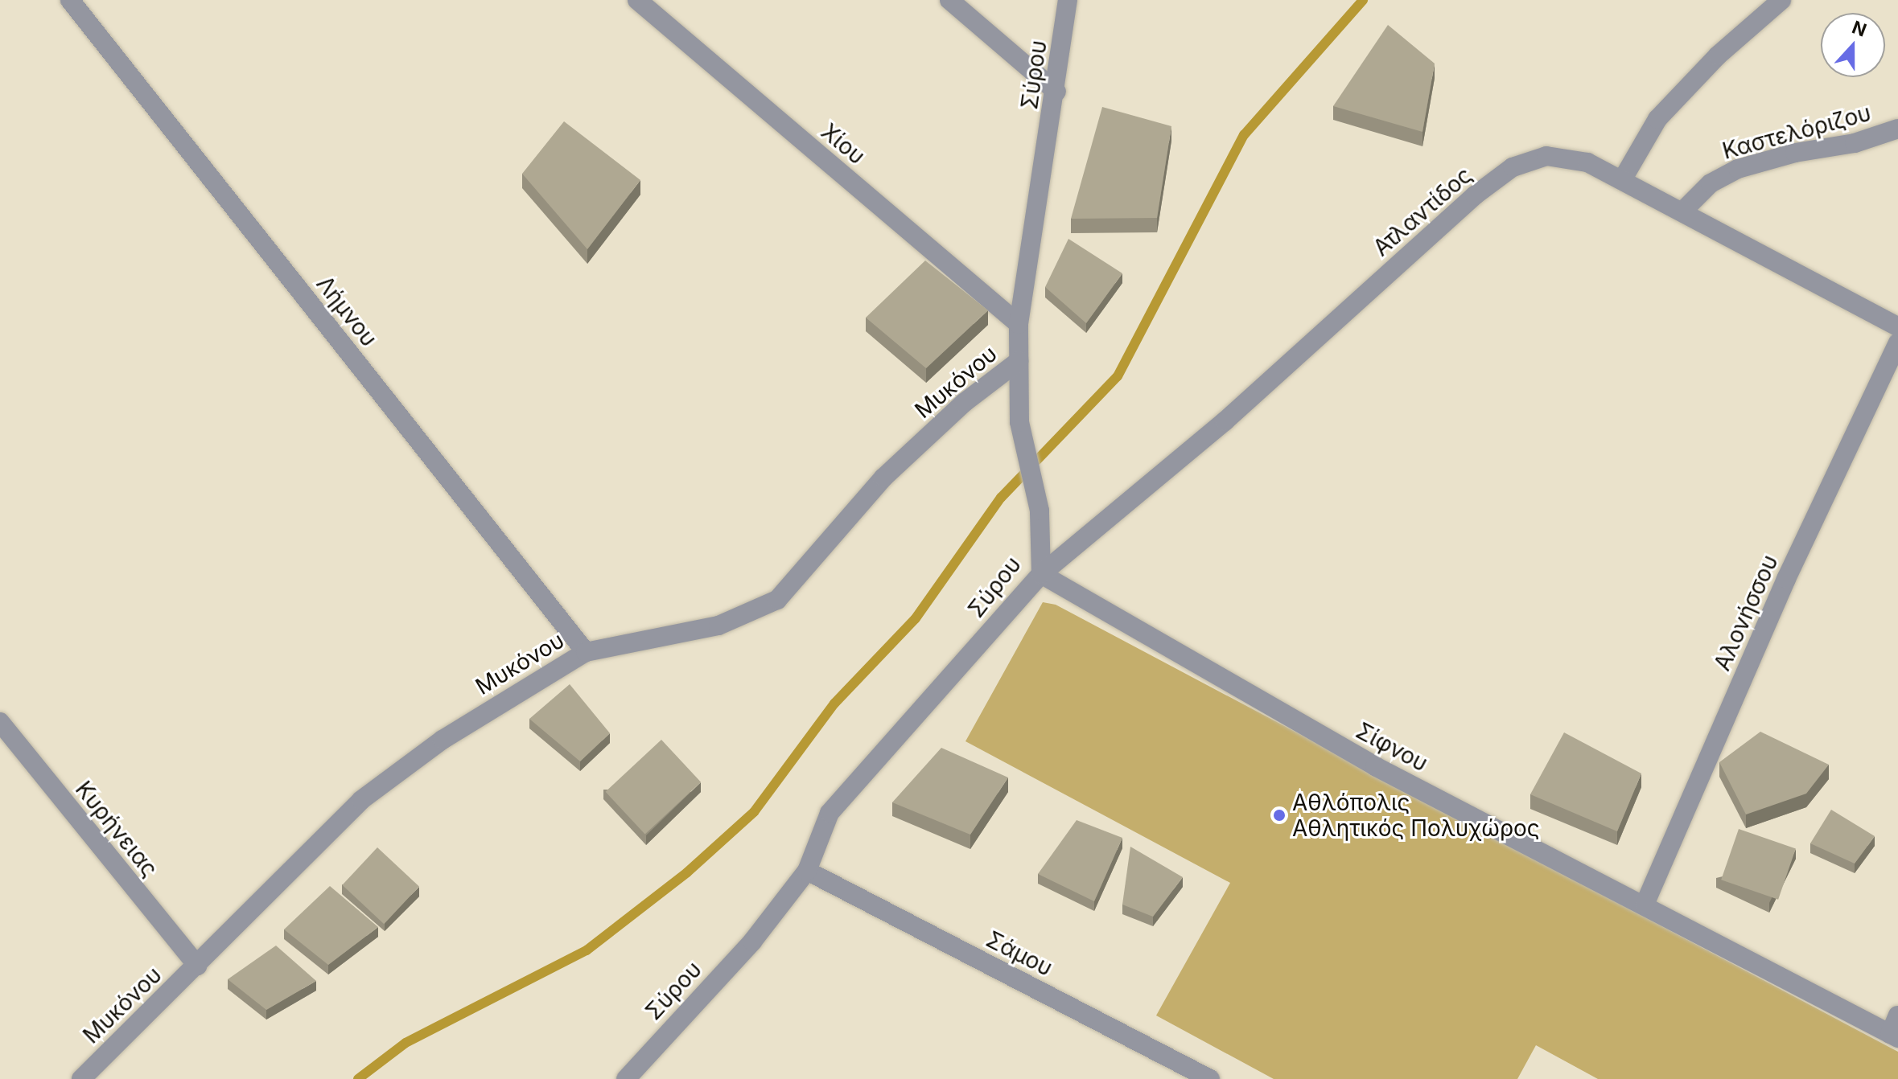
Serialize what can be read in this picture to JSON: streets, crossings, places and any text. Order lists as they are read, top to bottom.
{
  "streets": {
    "street": [
      "Σύρου",
      "Καστελόριζου",
      "Χίου",
      "Ατλαντίδος",
      "Λήμνου",
      "Μυκόνου",
      "Αλονήσσου",
      "Σίφνου",
      "Κυρήνειας",
      "Σάμου"
    ]
  },
  "crossings": [
    ["Σύρου", "Χίου"],
    ["Σύρου", "Ατλαντίδος"],
    ["Σύρου", "Μυκόνου"],
    ["Σύρου", "Σίφνου"],
    ["Σύρου", "Σάμου"],
    ["Καστελόριζου", "Ατλαντίδος"],
    ["Ατλαντίδος", "Σίφνου"],
    ["Λήμνου", "Μυκόνου"],
    ["Μυκόνου", "Κυρήνειας"],
    ["Αλονήσσου", "Σίφνου"]
  ],
  "places": ["Αθλόπολις Αθλητικός Πολυχώρος"],
  "north": "top"
}
